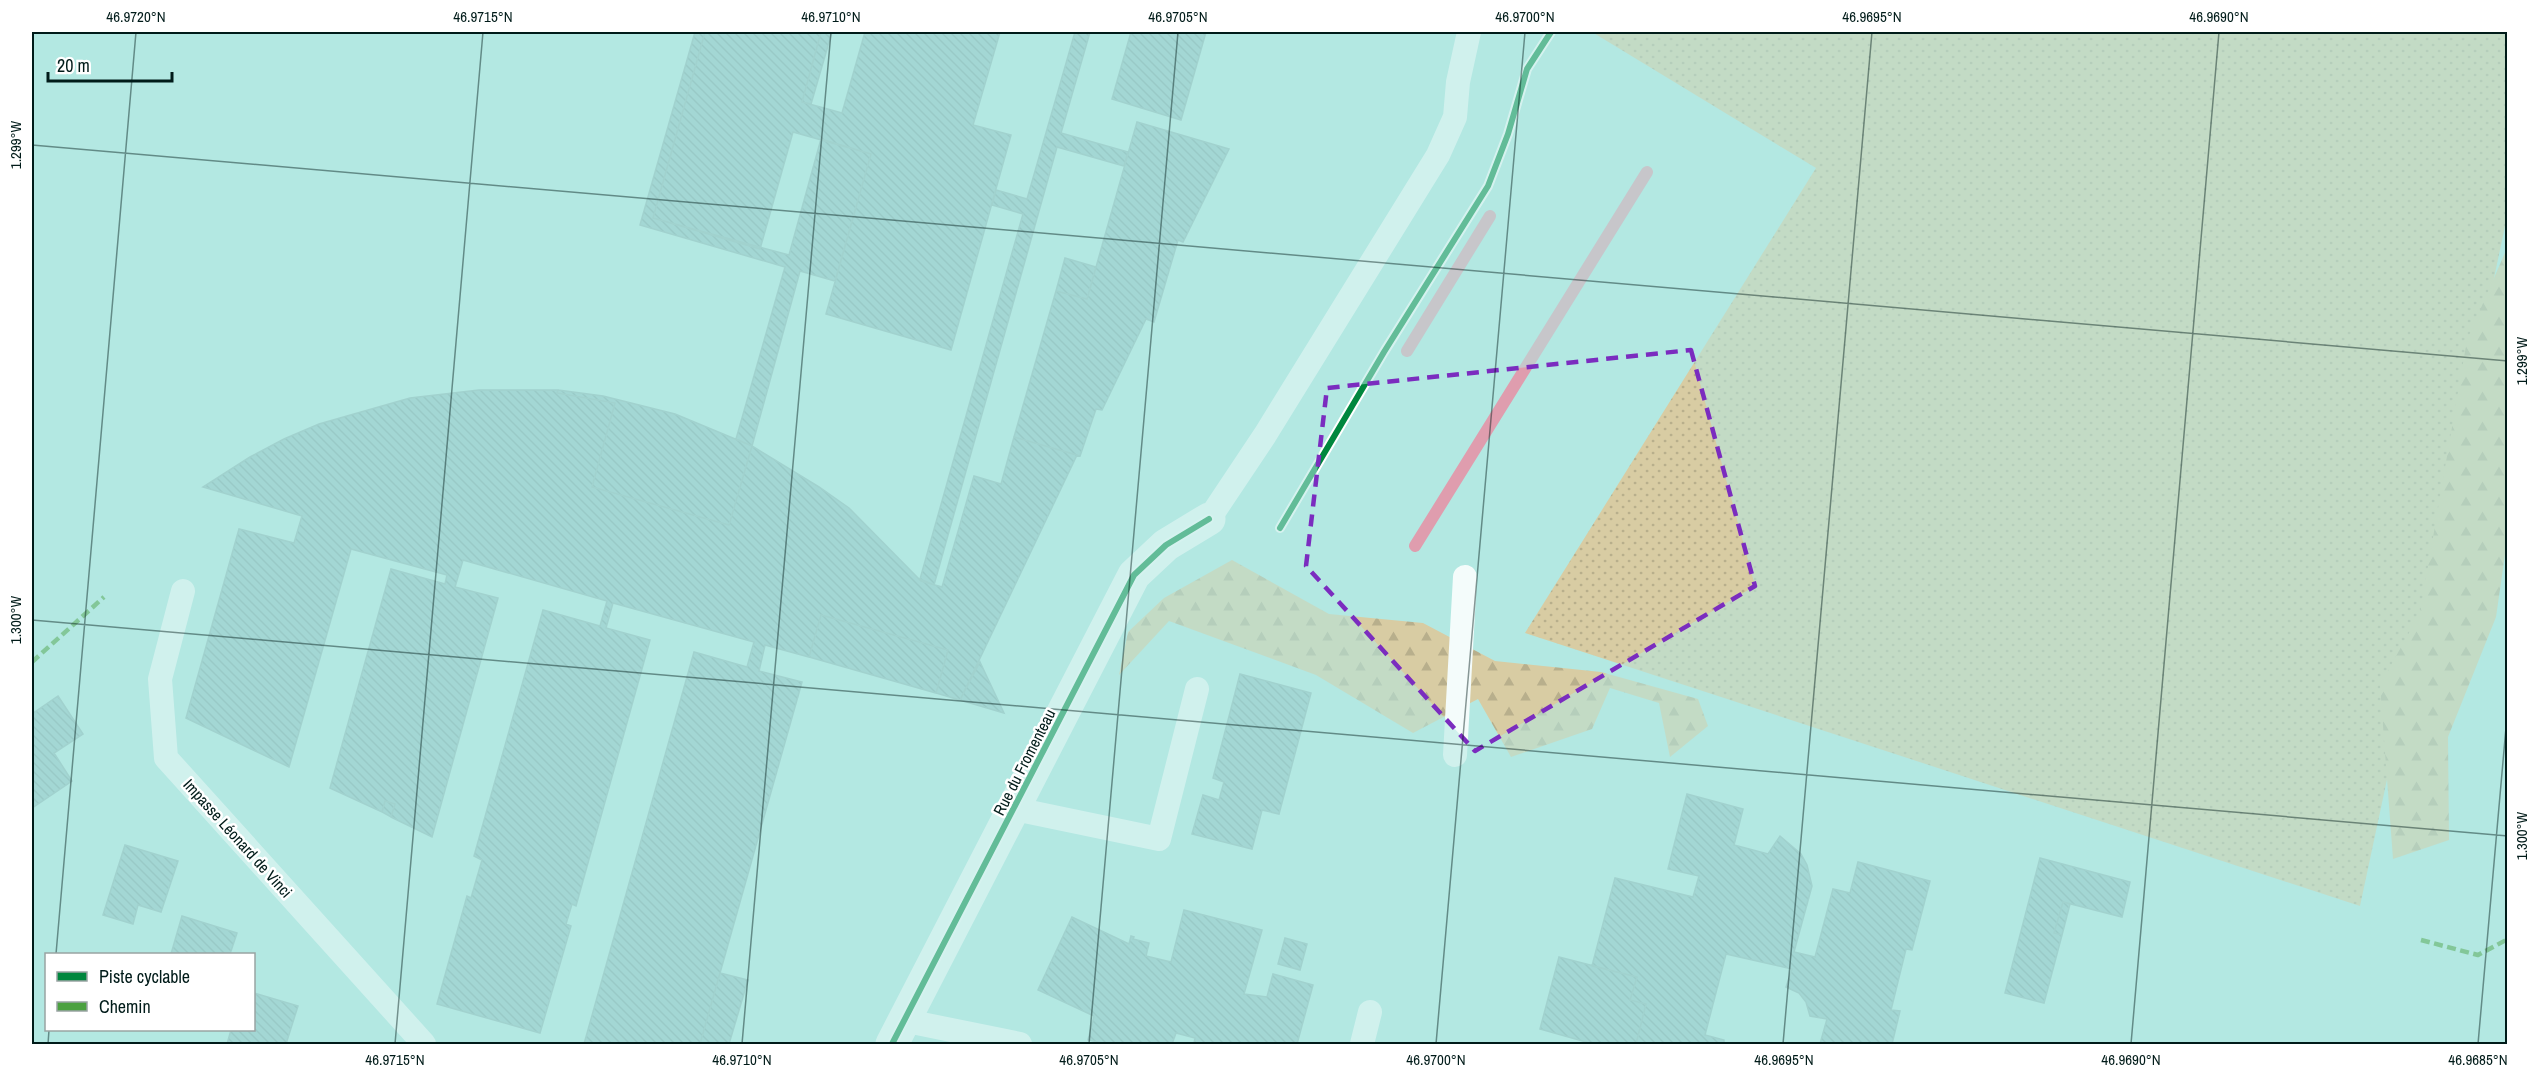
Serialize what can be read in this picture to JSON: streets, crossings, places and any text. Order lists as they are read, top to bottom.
{
  "streets": {
    "street": ["Rue du Fromenteau"],
    "lane": ["Impasse Léonard de Vinci"]
  },
  "legend": ["Piste cyclable", "Chemin"],
  "scale_bar": "20 m",
  "coordinates": [
    "46.9720°N",
    "46.9715°N",
    "46.9710°N",
    "46.9705°N",
    "46.9700°N",
    "46.9695°N",
    "46.9690°N",
    "1.299°W",
    "1.300°W",
    "46.9685°N"
  ]
}
